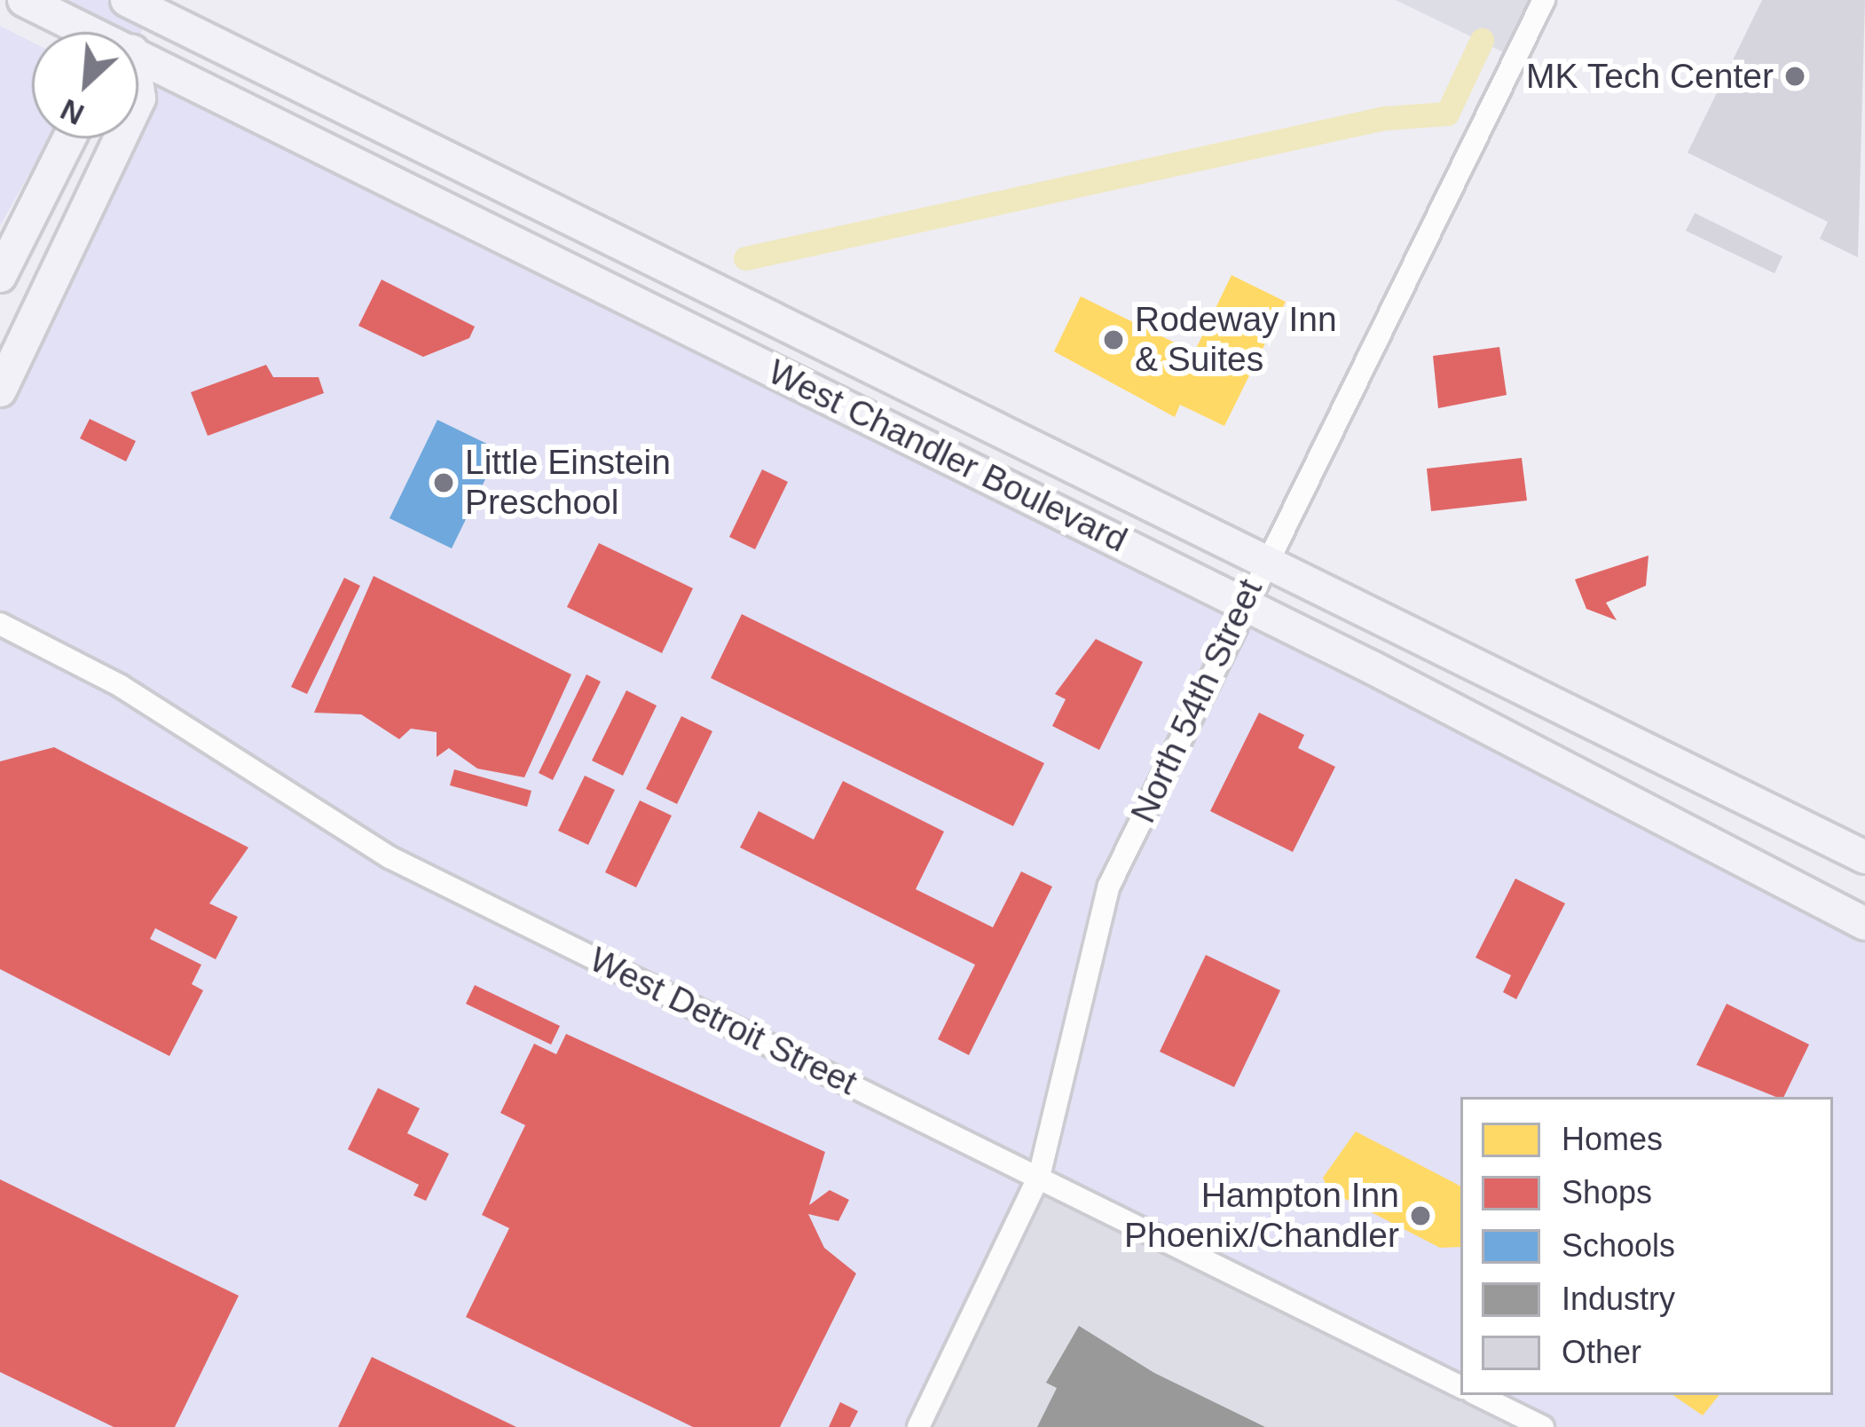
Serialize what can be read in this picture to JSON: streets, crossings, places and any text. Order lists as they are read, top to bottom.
{
  "streets": {
    "main road": ["West Chandler Boulevard"],
    "street": ["North 54th Street", "West Detroit Street"]
  },
  "crossings": [
    ["West Chandler Boulevard", "North 54th Street"],
    ["North 54th Street", "West Detroit Street"]
  ],
  "places": [
    "MK Tech Center",
    "Rodeway Inn & Suites",
    "Little Einstein Preschool",
    "Hampton Inn Phoenix/Chandler"
  ],
  "legend": [
    "Homes",
    "Shops",
    "Schools",
    "Industry",
    "Other"
  ],
  "north": "bottom left"
}
